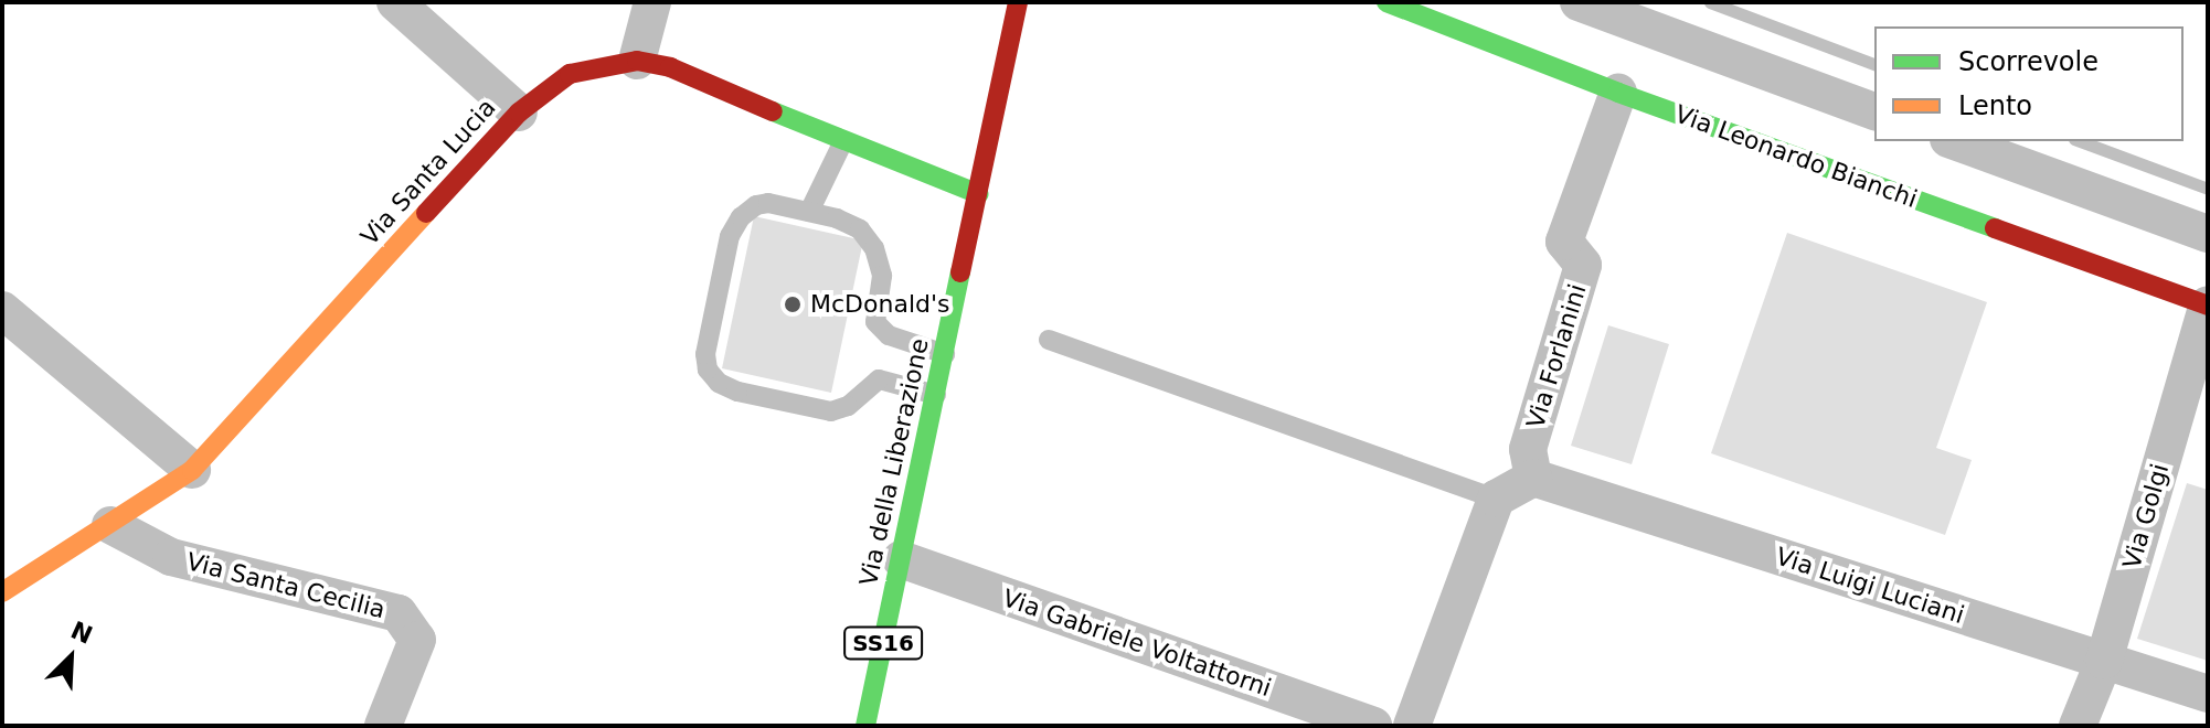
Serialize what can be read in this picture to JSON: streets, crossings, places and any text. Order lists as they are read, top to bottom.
{
  "streets": {
    "main road": [
      "Via Leonardo Bianchi",
      "Via Santa Lucia",
      "Via della Liberazione",
      "SS16"
    ],
    "street": [
      "Via Forlanini",
      "Via Golgi",
      "Via Santa Cecilia",
      "Via Luigi Luciani",
      "Via Gabriele Voltattorni"
    ]
  },
  "crossings": [
    ["Via Leonardo Bianchi", "Via Forlanini"],
    ["Via Leonardo Bianchi", "Via Golgi"],
    ["Via Santa Lucia", "Via della Liberazione"],
    ["Via Santa Lucia", "Via Santa Cecilia"],
    ["Via Forlanini", "Via Luigi Luciani"],
    ["Via della Liberazione", "Via Gabriele Voltattorni"],
    ["Via Golgi", "Via Luigi Luciani"]
  ],
  "places": ["McDonald's"],
  "legend": ["Scorrevole", "Lento"],
  "north": "top right"
}
